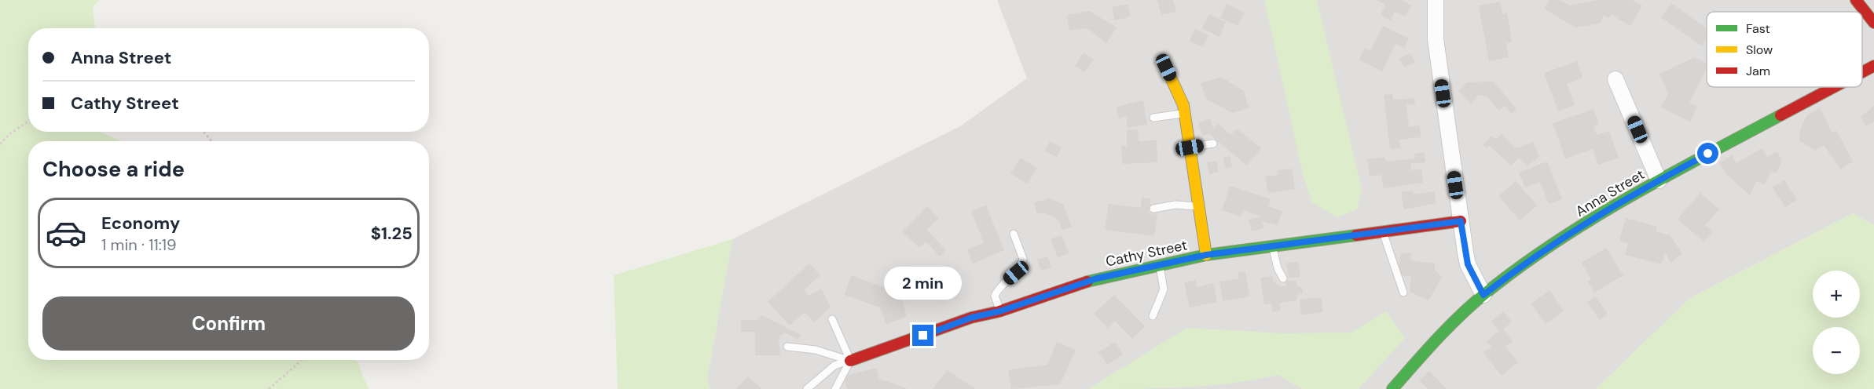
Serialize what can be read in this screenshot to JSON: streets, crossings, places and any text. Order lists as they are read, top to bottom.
{
  "streets": {
    "street": ["Anna Street", "Cathy Street"]
  },
  "legend": ["Fast", "Slow", "Jam"],
  "page": {
    "banner": ["Anna Street", "Cathy Street"],
    "heading": "Choose a ride",
    "list": [
      {
        "name": "Economy",
        "note": "1 min · 11:19",
        "value": "$1.25"
      }
    ],
    "bubble": "2 min",
    "map_buttons": ["+", "−"],
    "buttons": "Confirm"
  }
}
